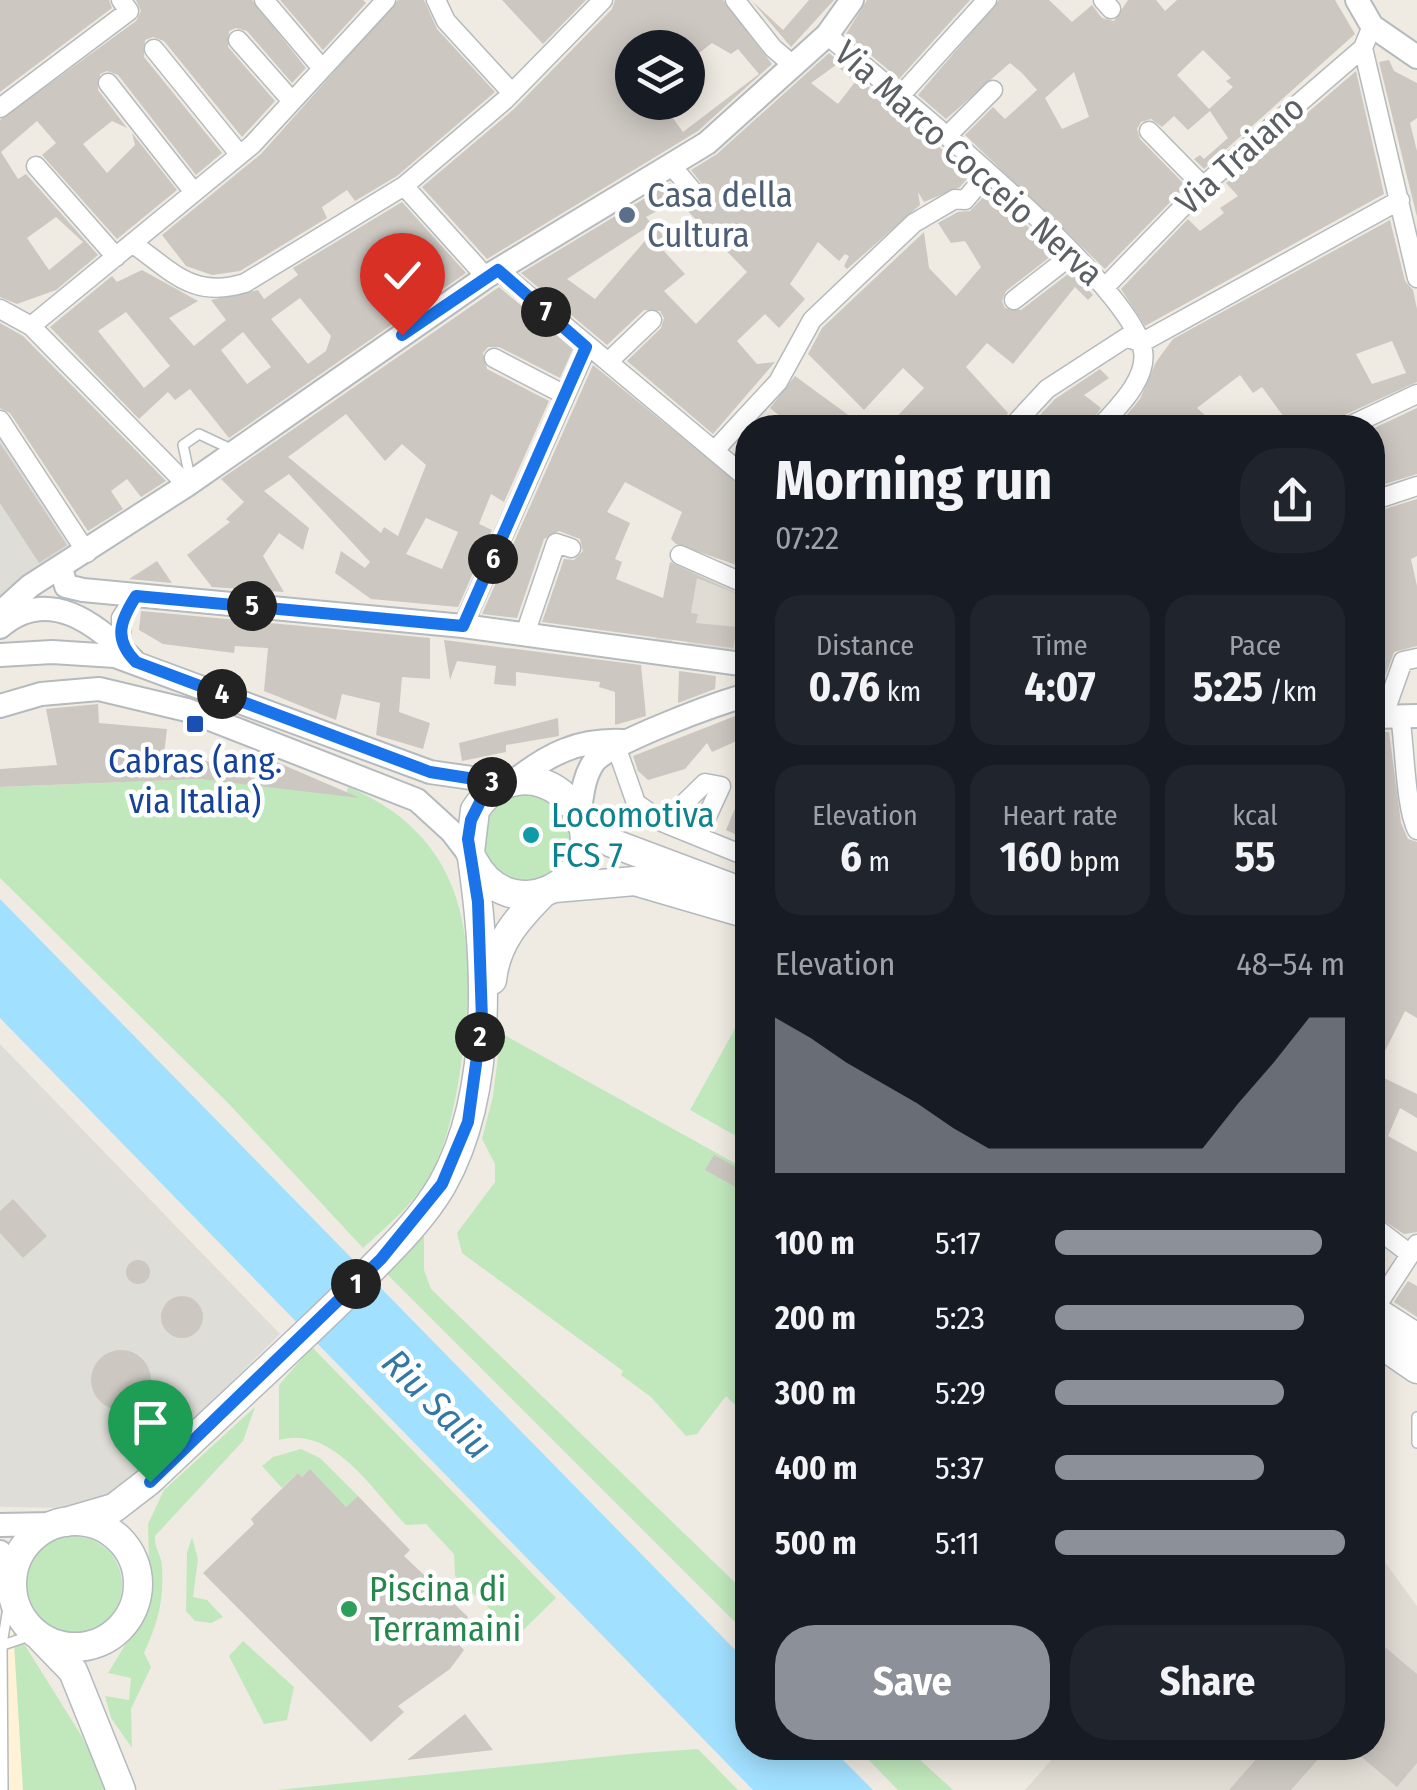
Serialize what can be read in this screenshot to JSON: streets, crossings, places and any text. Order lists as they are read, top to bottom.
{
  "streets": {
    "street": ["Via Traiano", "Via Marco Cocceio Nerva"]
  },
  "crossings": [
    ["Via Traiano", "Via Marco Cocceio Nerva"]
  ],
  "water": ["Riu Saliu"],
  "places": {
    "other": ["Casa della Cultura", "Locomotiva FCS 7", "Piscina di Terramaini"],
    "transit": ["Cabras (ang. via Italia)"]
  },
  "page": {
    "pins": [
      "7",
      "6",
      "5",
      "4",
      "3",
      "2",
      "1"
    ],
    "heading": ["Morning run", "07:22"],
    "stats": [
      ["Distance", "0.76 km"],
      ["Time", "4:07"],
      ["Pace", "5:25 /km"],
      ["Elevation", "6 m"],
      ["Heart rate", "160 bpm"],
      ["kcal", "55"]
    ],
    "chart": ["Elevation", "48–54 m"],
    "list": [
      {
        "name": "100 m",
        "note": "5:17"
      },
      {
        "name": "200 m",
        "note": "5:23"
      },
      {
        "name": "300 m",
        "note": "5:29"
      },
      {
        "name": "400 m",
        "note": "5:37"
      },
      {
        "name": "500 m",
        "note": "5:11"
      }
    ],
    "buttons": ["Save", "Share"]
  }
}
